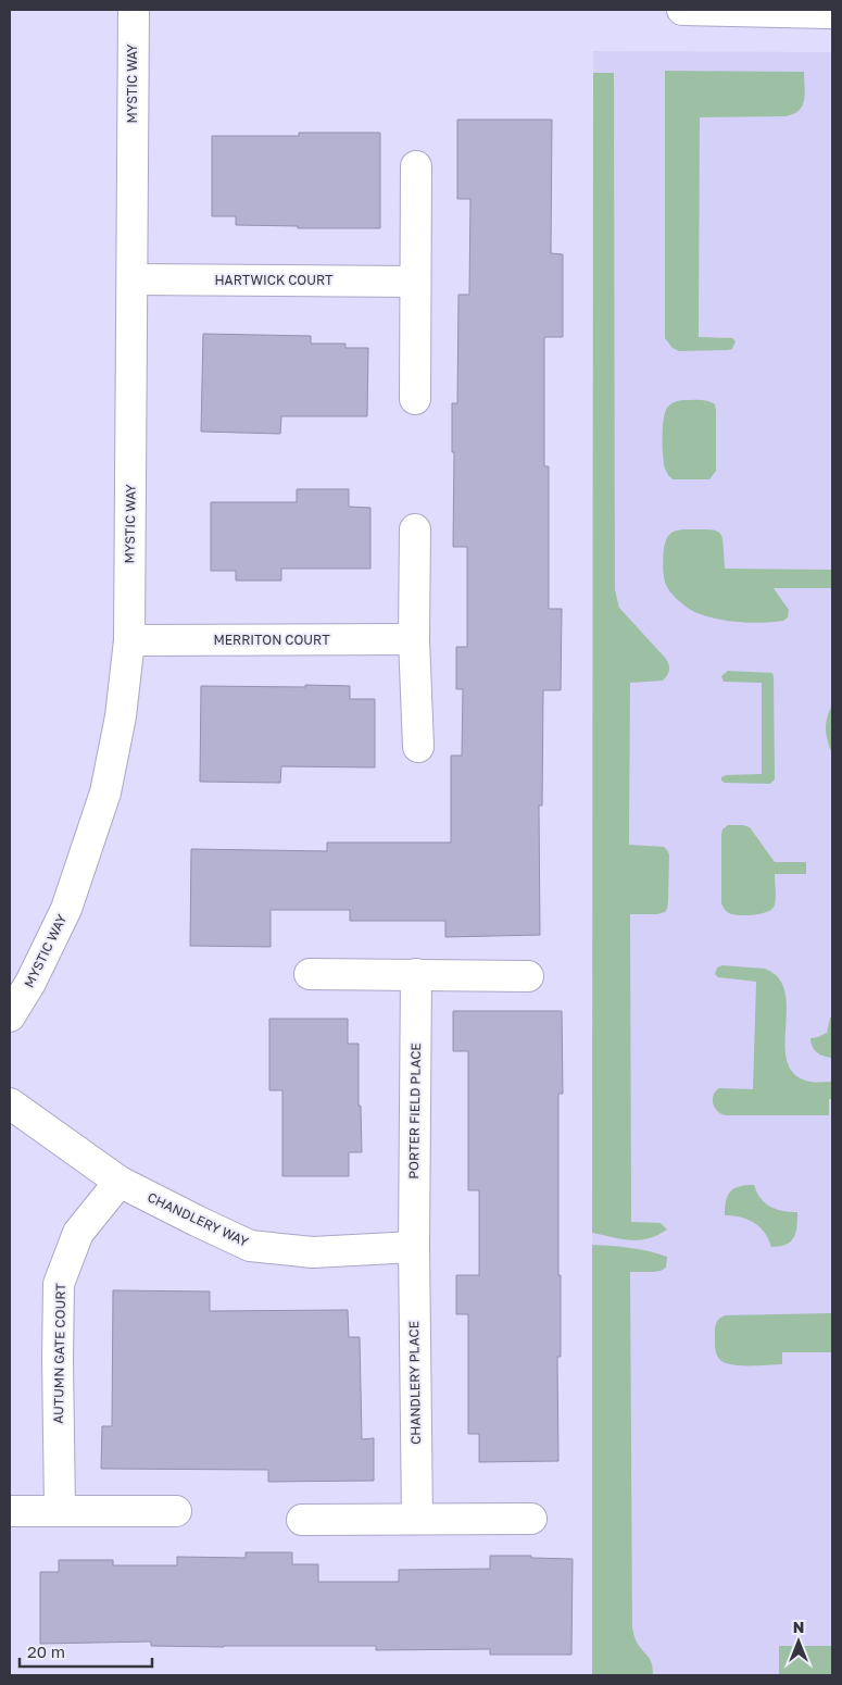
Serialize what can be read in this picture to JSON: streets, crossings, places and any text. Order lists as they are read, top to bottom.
{
  "streets": {
    "street": [
      "MYSTIC WAY",
      "HARTWICK COURT",
      "MERRITON COURT",
      "PORTER FIELD PLACE",
      "CHANDLERY WAY",
      "AUTUMN GATE COURT",
      "CHANDLERY PLACE"
    ]
  },
  "crossings": [
    ["MYSTIC WAY", "HARTWICK COURT"],
    ["MYSTIC WAY", "MERRITON COURT"],
    ["PORTER FIELD PLACE", "CHANDLERY WAY"],
    ["PORTER FIELD PLACE", "CHANDLERY PLACE"],
    ["CHANDLERY WAY", "AUTUMN GATE COURT"],
    ["CHANDLERY WAY", "CHANDLERY PLACE"]
  ],
  "scale_bar": "20 m",
  "north": "top"
}
